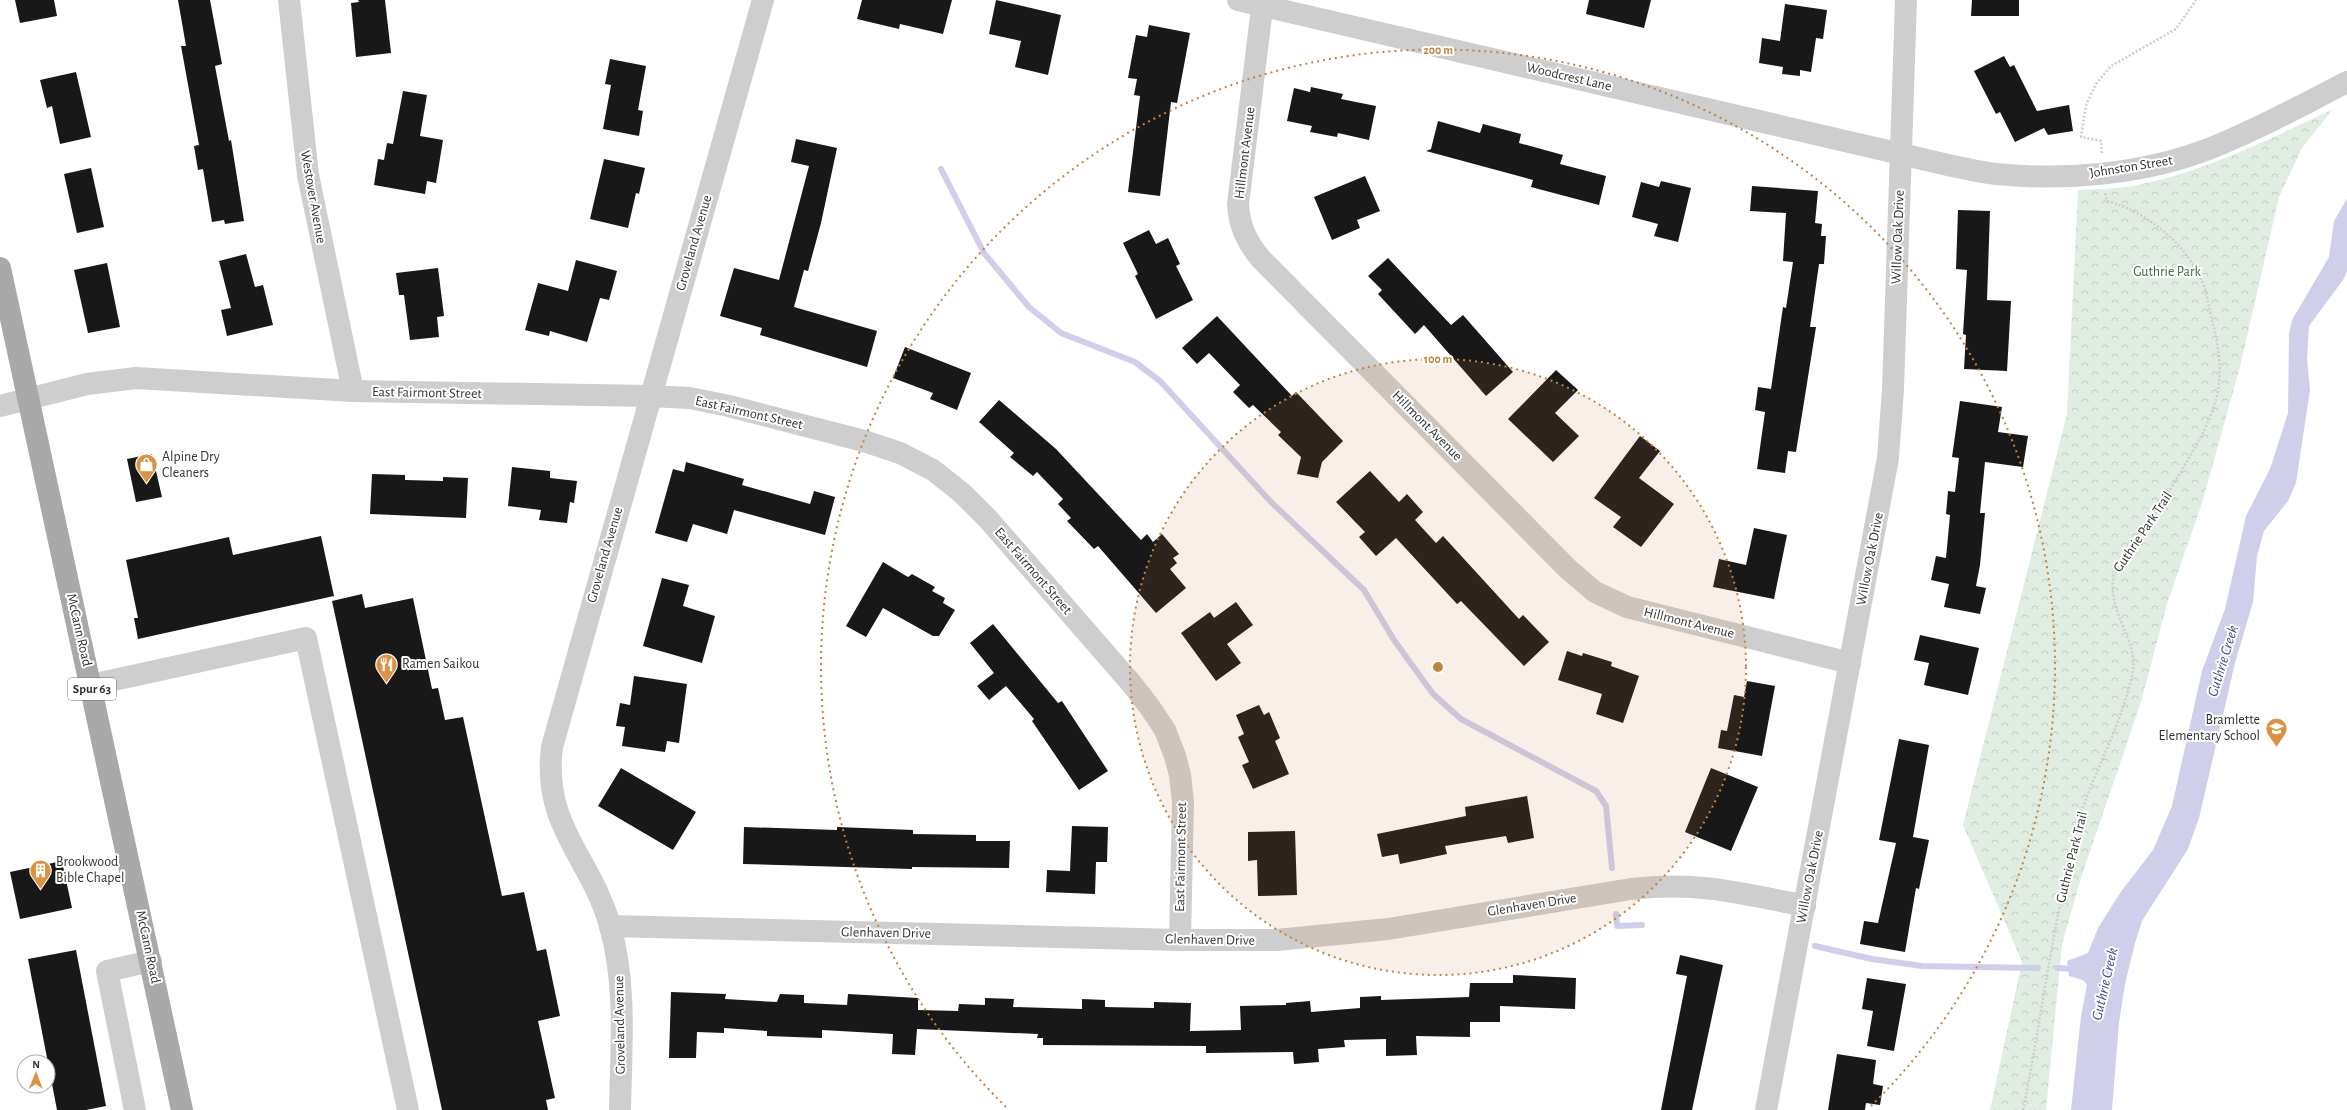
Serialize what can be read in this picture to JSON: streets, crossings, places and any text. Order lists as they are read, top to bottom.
{
  "streets": {
    "main road": ["McCann Road", "Spur 63"],
    "street": [
      "Woodcrest Lane",
      "Hillmont Avenue",
      "Johnston Street",
      "Westover Avenue",
      "Willow Oak Drive",
      "Groveland Avenue",
      "East Fairmont Street",
      "Glenhaven Drive"
    ],
    "path": ["Guthrie Park Trail"]
  },
  "crossings": [
    ["Woodcrest Lane", "Hillmont Avenue"],
    ["Woodcrest Lane", "Johnston Street"],
    ["Woodcrest Lane", "Willow Oak Drive"],
    ["Hillmont Avenue", "Willow Oak Drive"],
    ["Johnston Street", "Willow Oak Drive"],
    ["Westover Avenue", "East Fairmont Street"],
    ["Willow Oak Drive", "Glenhaven Drive"],
    ["Groveland Avenue", "East Fairmont Street"],
    ["Groveland Avenue", "Glenhaven Drive"],
    ["East Fairmont Street", "McCann Road"],
    ["East Fairmont Street", "Glenhaven Drive"]
  ],
  "water": ["Guthrie Creek"],
  "parks": ["Guthrie Park"],
  "places": {
    "shop": ["Alpine Dry Cleaners"],
    "restaurant": ["Ramen Saikou"],
    "school or university": ["Bramlette Elementary School"],
    "building": ["Brookwood Bible Chapel"]
  },
  "north": "top",
  "rings": ["200 m", "100 m"]
}
